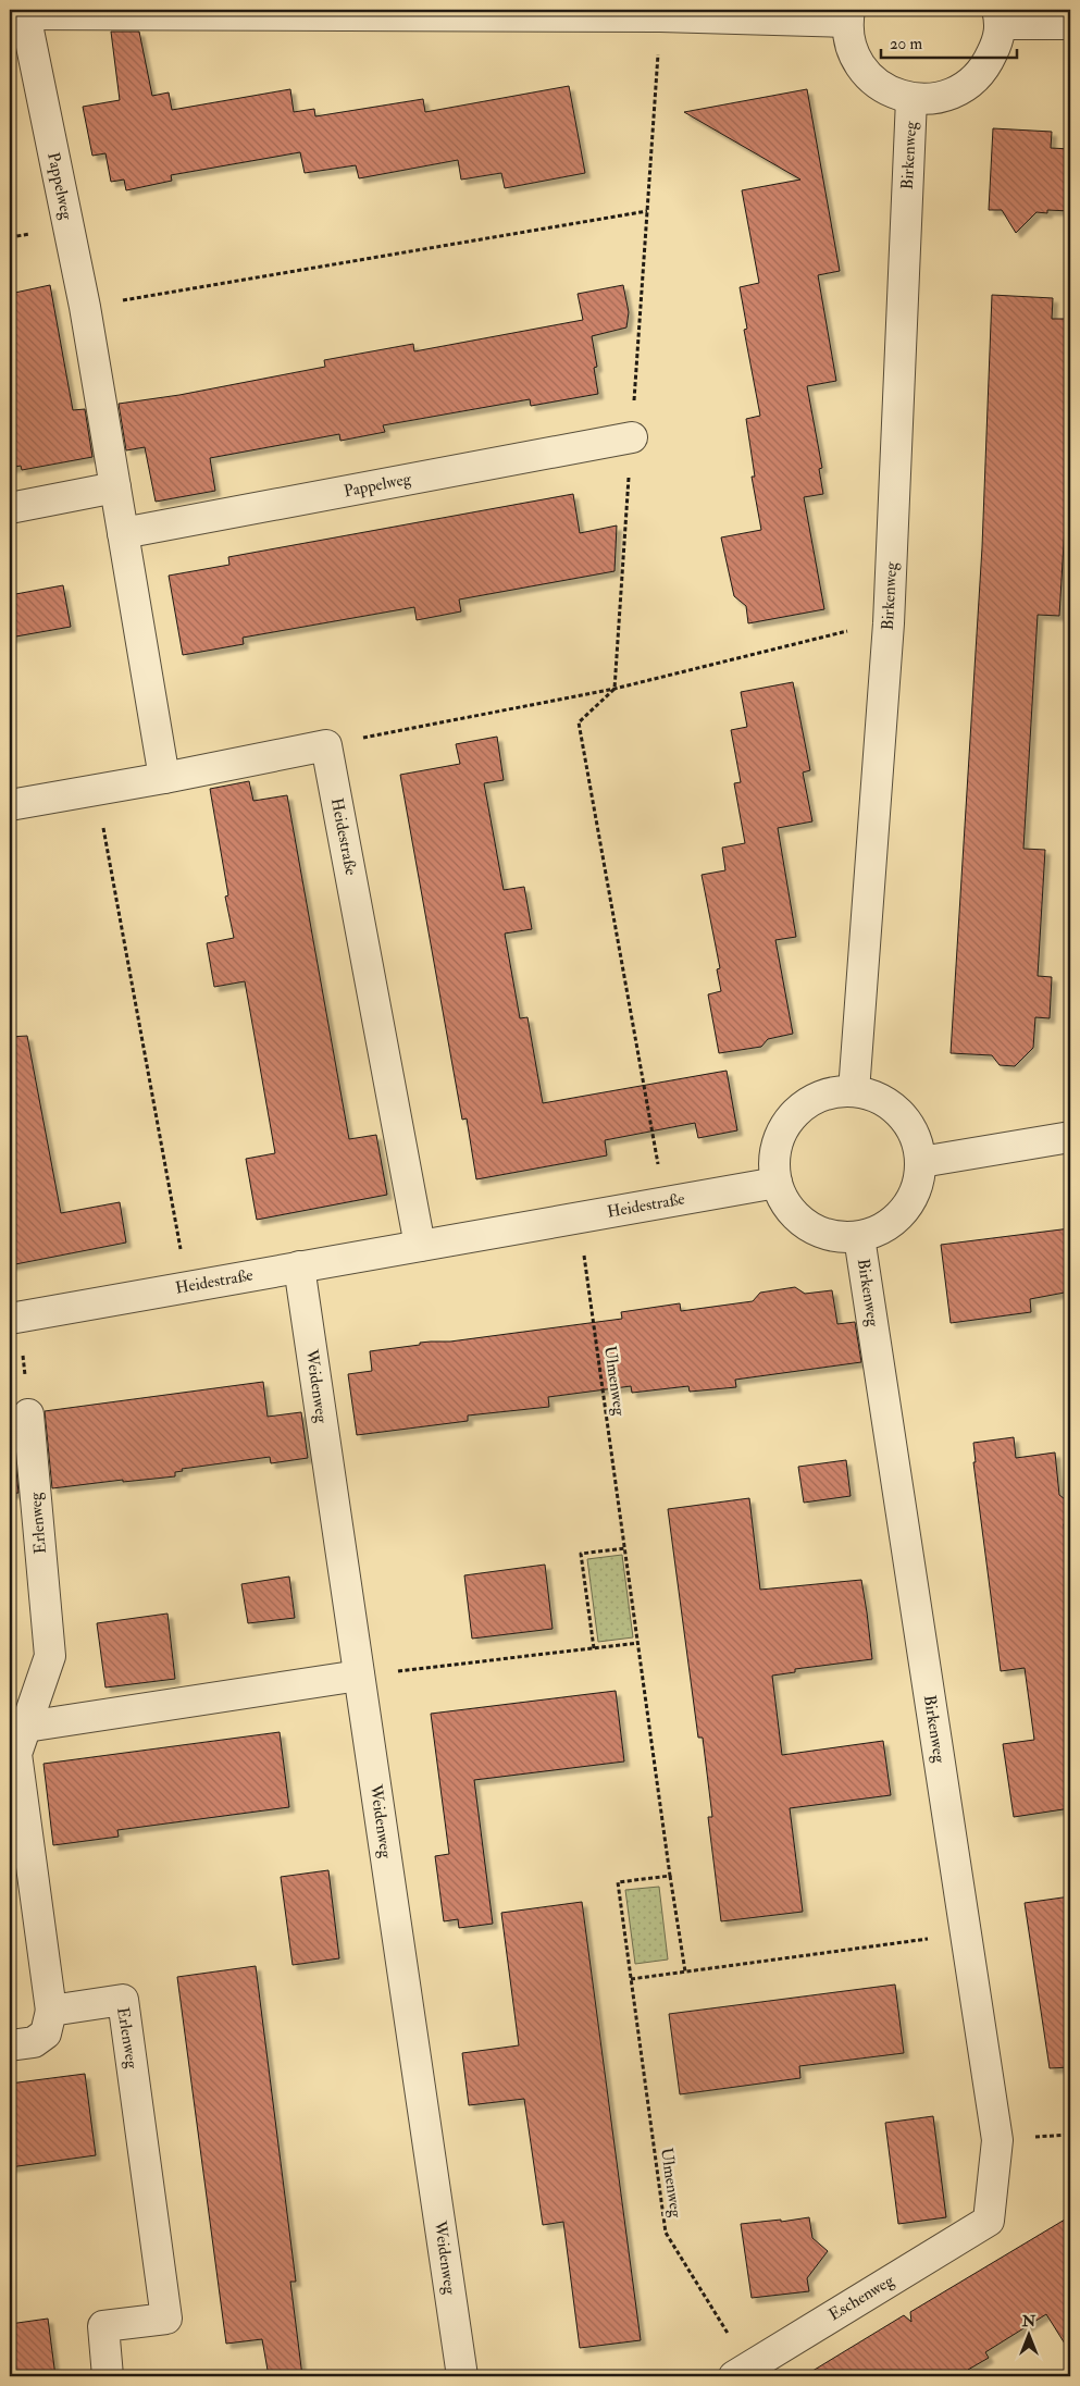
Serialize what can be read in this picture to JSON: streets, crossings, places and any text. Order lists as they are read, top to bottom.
{
  "streets": {
    "street": [
      "Birkenweg",
      "Pappelweg",
      "Heidestraße",
      "Weidenweg",
      "Erlenweg",
      "Eschenweg"
    ],
    "path": ["Ulmenweg"]
  },
  "crossings": [
    ["Birkenweg", "Heidestraße"],
    ["Birkenweg", "Eschenweg"],
    ["Heidestraße", "Ulmenweg"],
    ["Heidestraße", "Weidenweg"],
    ["Ulmenweg", "Eschenweg"]
  ],
  "scale_bar": "20 m",
  "north": "top"
}
